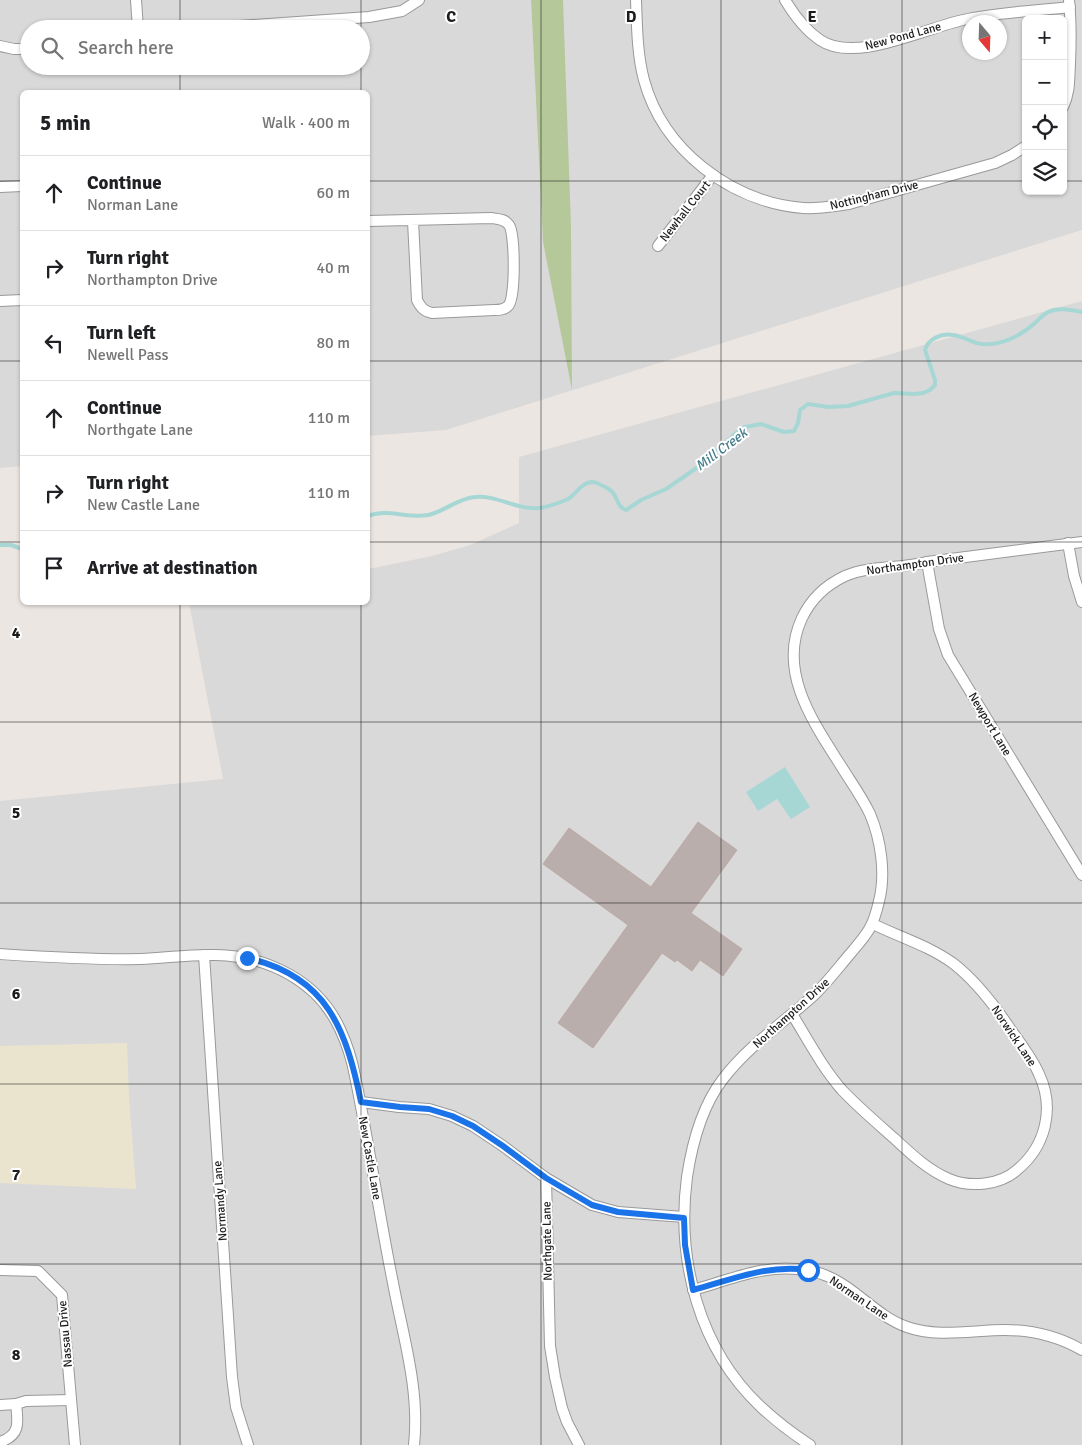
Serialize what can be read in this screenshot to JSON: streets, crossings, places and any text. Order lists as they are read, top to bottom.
{
  "streets": {
    "street": [
      "New Pond Lane",
      "Nottingham Drive",
      "Newhall Court",
      "Northampton Drive",
      "Newport Lane",
      "Norwick Lane",
      "New Castle Lane",
      "Normandy Lane",
      "Northgate Lane",
      "Norman Lane",
      "Nassau Drive"
    ]
  },
  "crossings": [
    ["Nottingham Drive", "Newhall Court"],
    ["Northampton Drive", "Newport Lane"],
    ["Northampton Drive", "Norwick Lane"],
    ["Northampton Drive", "Norman Lane"],
    ["New Castle Lane", "Normandy Lane"]
  ],
  "water": ["Mill Creek"],
  "north": "bottom",
  "page": {
    "map_buttons": ["+", "−"],
    "search": "Search here",
    "heading": ["5 min", "Walk · 400 m"],
    "list": [
      ["Continue", "Norman Lane", "60 m"],
      ["Turn right", "Northampton Drive", "40 m"],
      ["Turn left", "Newell Pass", "80 m"],
      ["Continue", "Northgate Lane", "110 m"],
      ["Turn right", "New Castle Lane", "110 m"],
      "Arrive at destination"
    ]
  },
  "grid": {
    "columns": ["C", "D", "E"],
    "rows": [
      "4",
      "5",
      "6",
      "7",
      "8"
    ]
  }
}
